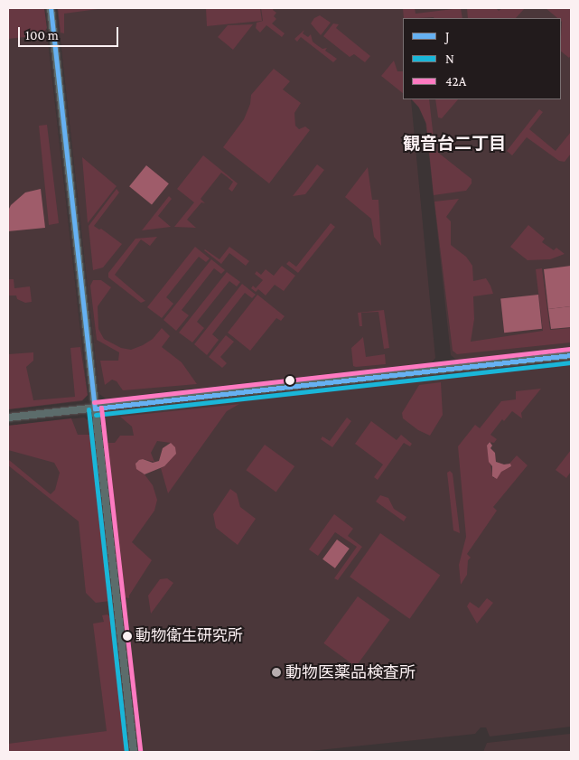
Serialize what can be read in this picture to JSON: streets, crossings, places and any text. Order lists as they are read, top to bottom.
{
  "districts": ["観音台二丁目"],
  "places": ["動物衛生研究所", "動物医薬品検査所"],
  "lines": ["transit line J", "transit line 42A", "transit line N"],
  "legend": ["J", "N", "42A"],
  "scale_bar": "100 m"
}
